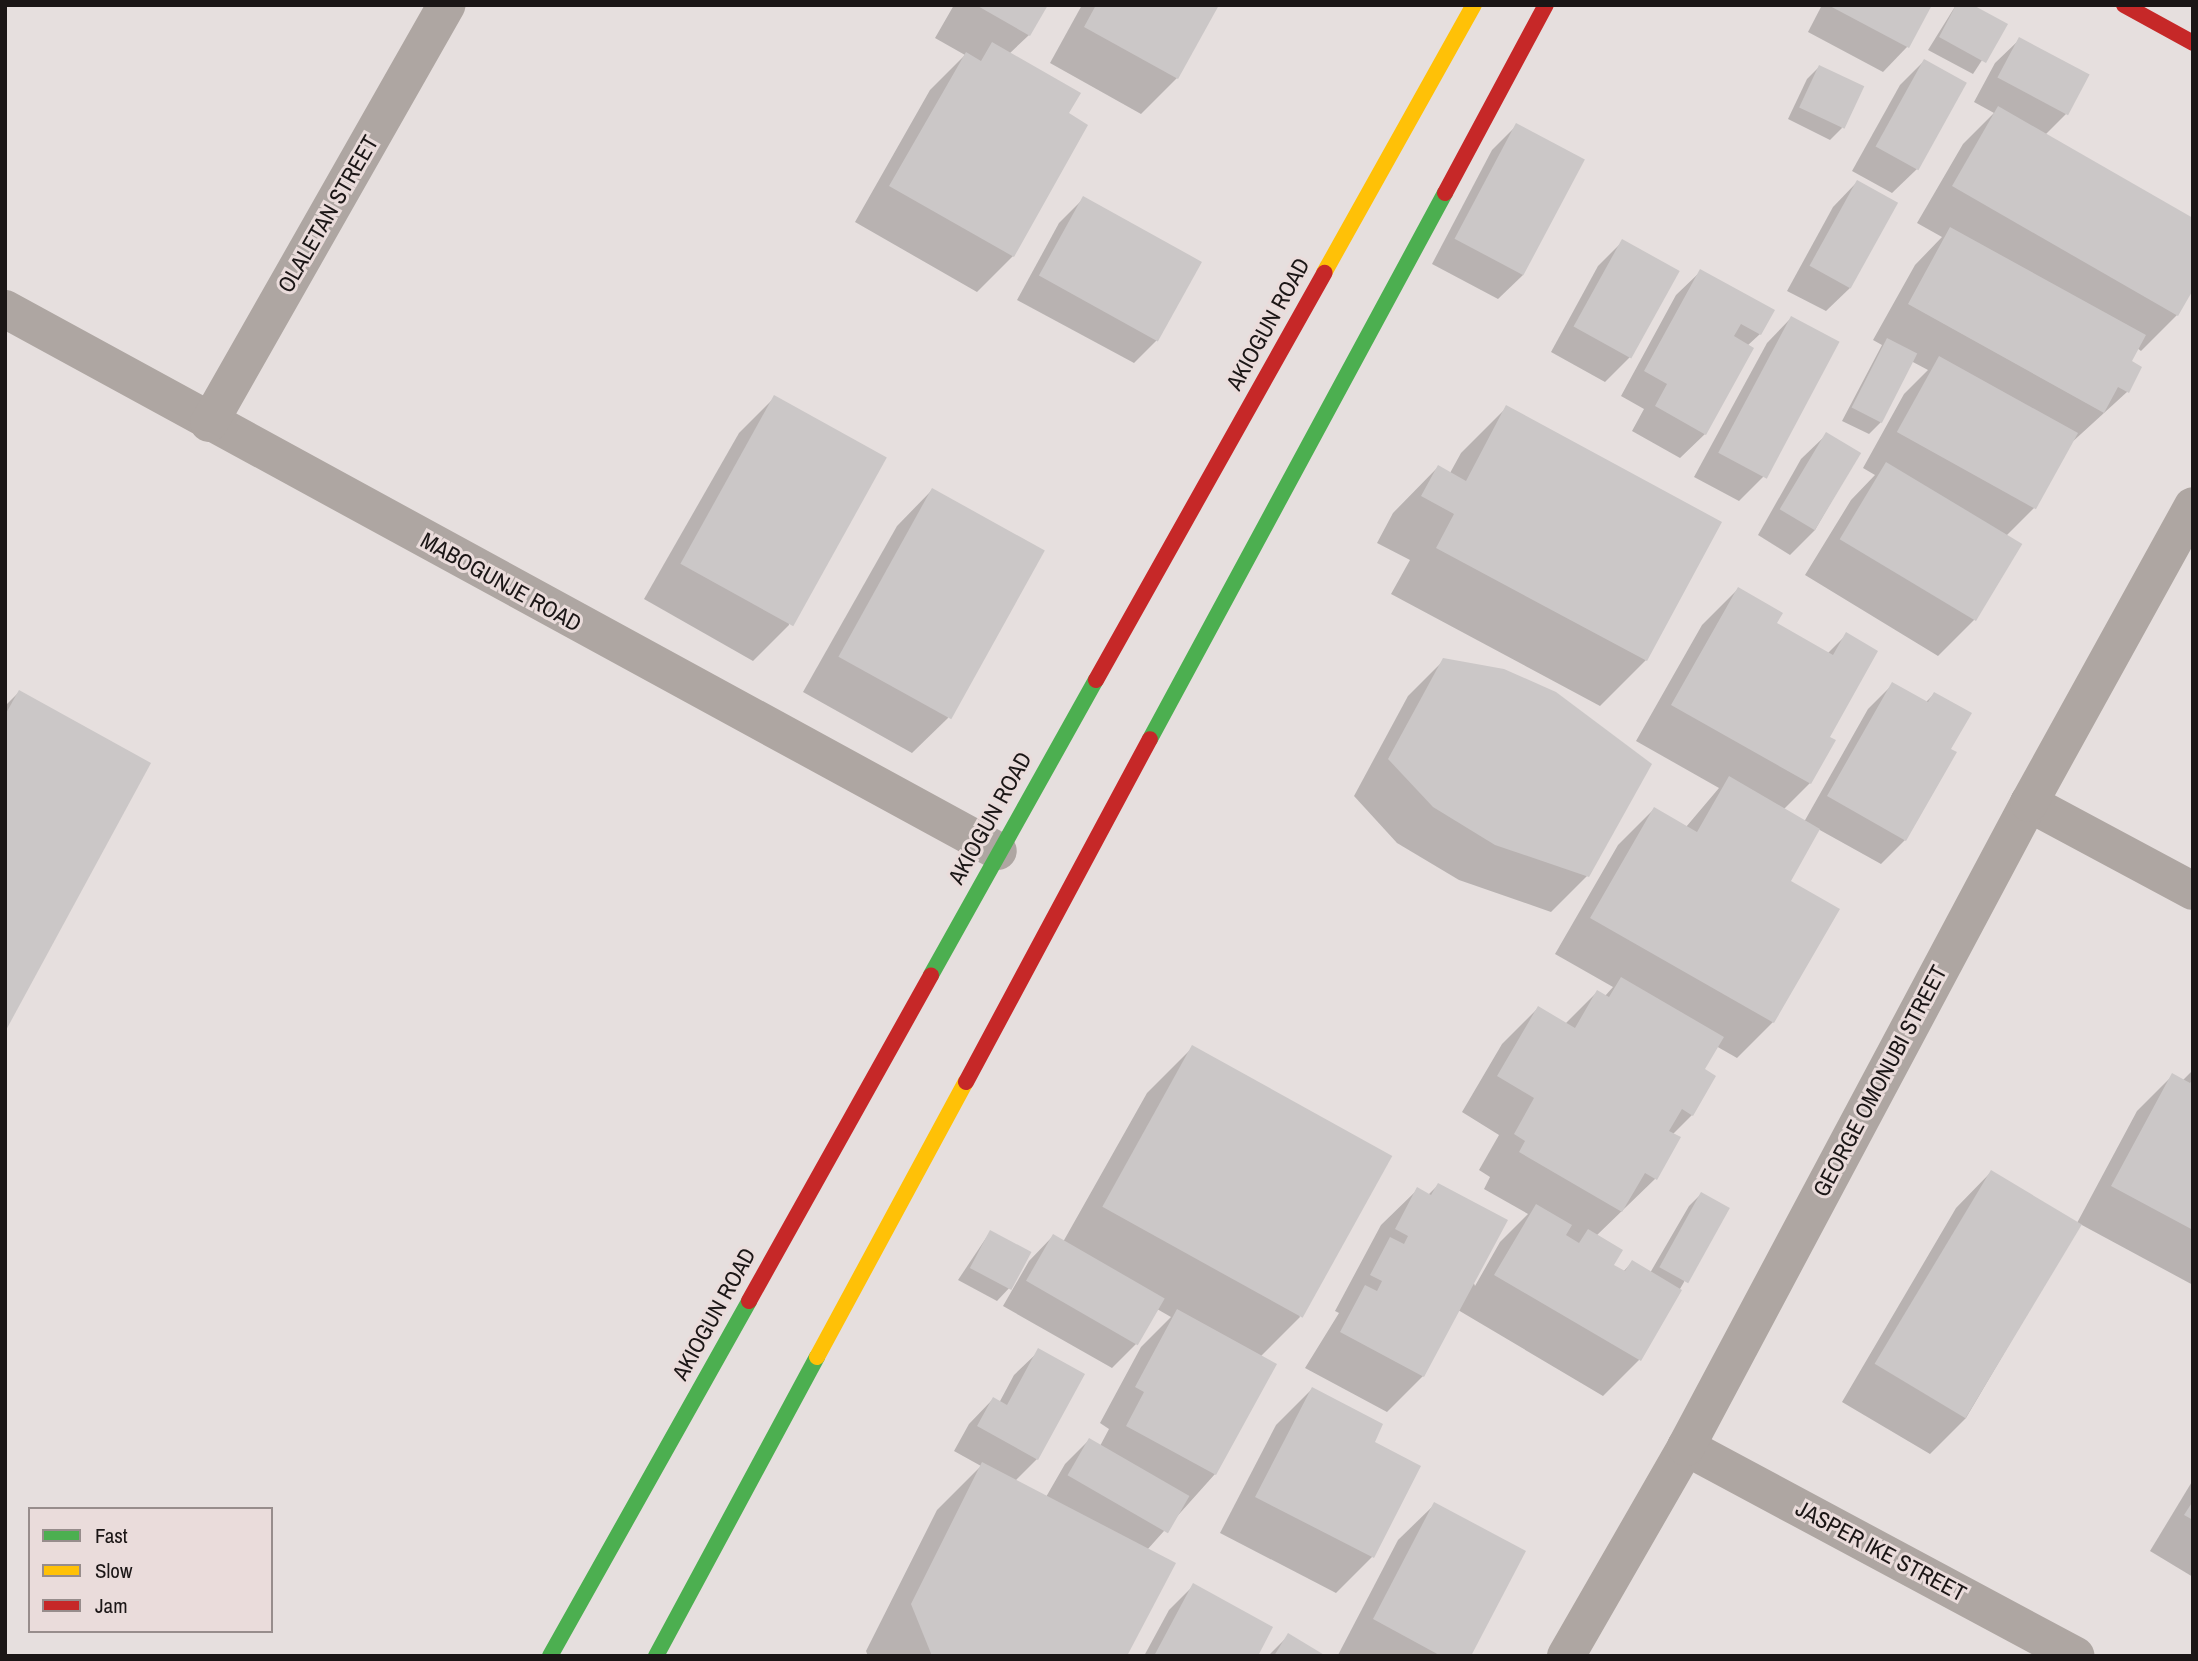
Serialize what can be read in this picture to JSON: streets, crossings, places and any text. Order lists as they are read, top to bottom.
{
  "streets": {
    "street": [
      "OLALETAN STREET",
      "AKIOGUN ROAD",
      "MABOGUNJE ROAD",
      "GEORGE OMONUBI STREET",
      "JASPER IKE STREET"
    ]
  },
  "crossings": [
    ["OLALETAN STREET", "MABOGUNJE ROAD"],
    ["AKIOGUN ROAD", "MABOGUNJE ROAD"],
    ["GEORGE OMONUBI STREET", "JASPER IKE STREET"]
  ],
  "legend": ["Fast", "Slow", "Jam"]
}
